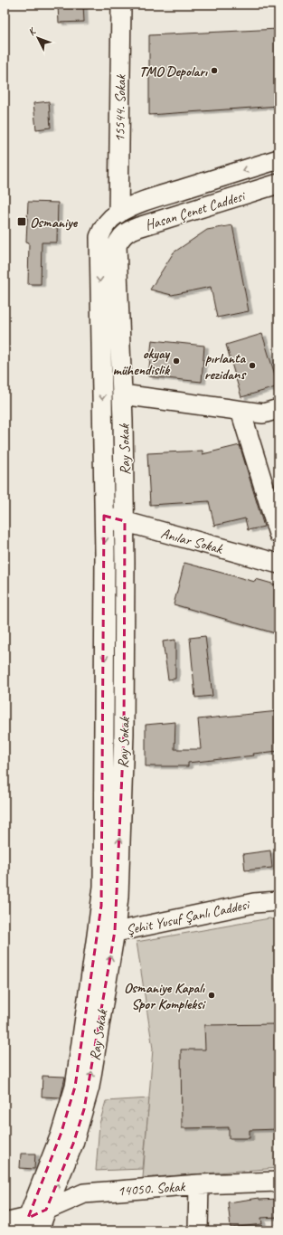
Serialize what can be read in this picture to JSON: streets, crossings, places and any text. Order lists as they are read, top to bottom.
{
  "streets": {
    "street": [
      "15544. Sokak",
      "Hasan Çenet Caddesi",
      "Ray Sokak",
      "Anılar Sokak",
      "Şehit Yusuf Şanlı Caddesi",
      "14050. Sokak"
    ]
  },
  "crossings": [
    ["Hasan Çenet Caddesi", "Ray Sokak"],
    ["Ray Sokak", "Anılar Sokak"],
    ["Ray Sokak", "Şehit Yusuf Şanlı Caddesi"],
    ["Ray Sokak", "14050. Sokak"]
  ],
  "places": {
    "other": [
      "TMO Depoları",
      "okyay mühendislik",
      "pırlanta rezidans",
      "Osmaniye Kapalı Spor Kompleksi"
    ],
    "transit": ["Osmaniye"]
  },
  "north": "top left"
}
